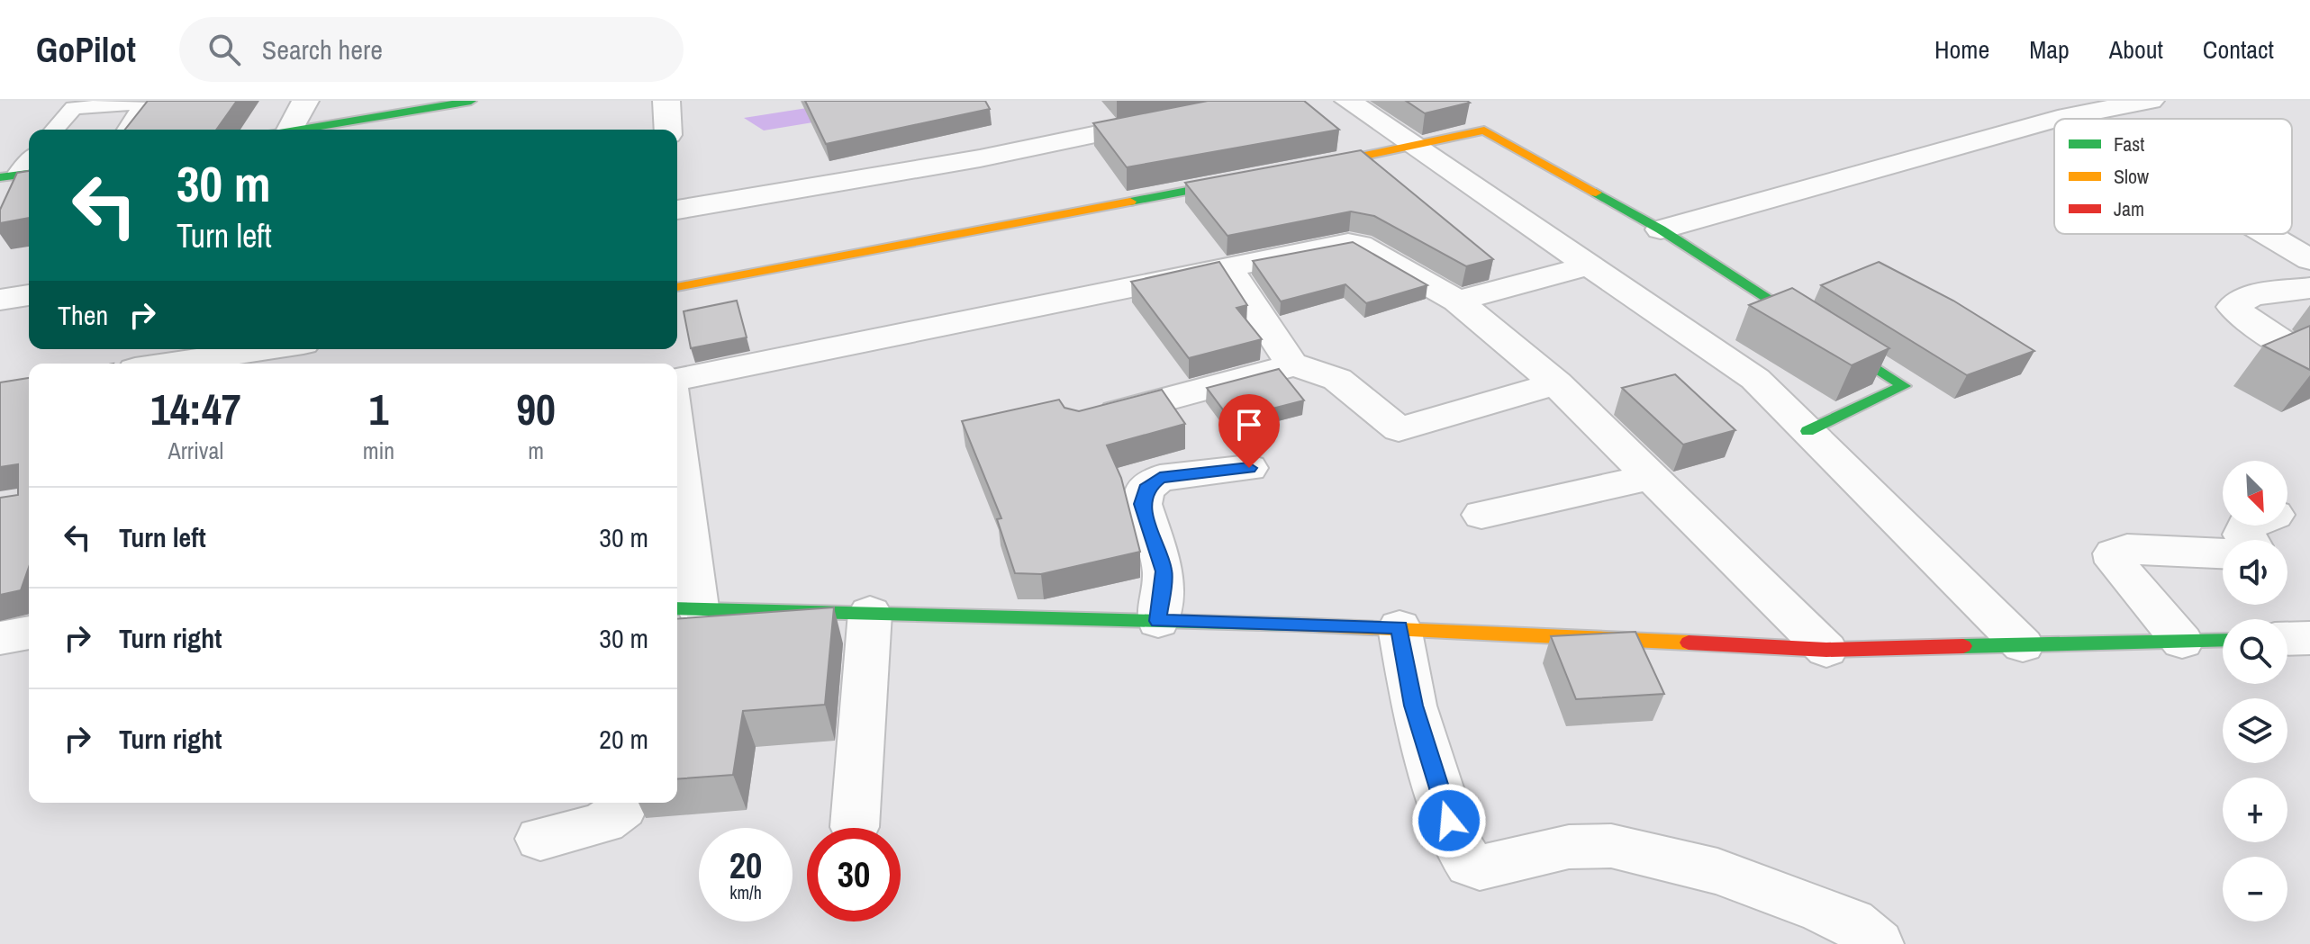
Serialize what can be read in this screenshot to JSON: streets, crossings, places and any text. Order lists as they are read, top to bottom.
{
  "legend": ["Fast", "Slow", "Jam"],
  "north": "bottom right",
  "page": {
    "header": "GoPilot",
    "search": "Search here",
    "nav": [
      "Home",
      "Map",
      "About",
      "Contact"
    ],
    "turn": ["30 m", "Turn left"],
    "then": "Then",
    "eta": [
      "14:47",
      "Arrival",
      "1",
      "min",
      "90",
      "m"
    ],
    "map_buttons": ["+", "−"],
    "list": [
      {
        "name": "Turn left",
        "value": "30 m"
      },
      {
        "name": "Turn right",
        "value": "30 m"
      },
      {
        "name": "Turn right",
        "value": "20 m"
      }
    ],
    "speed": "20 km/h",
    "limit": "30"
  }
}
